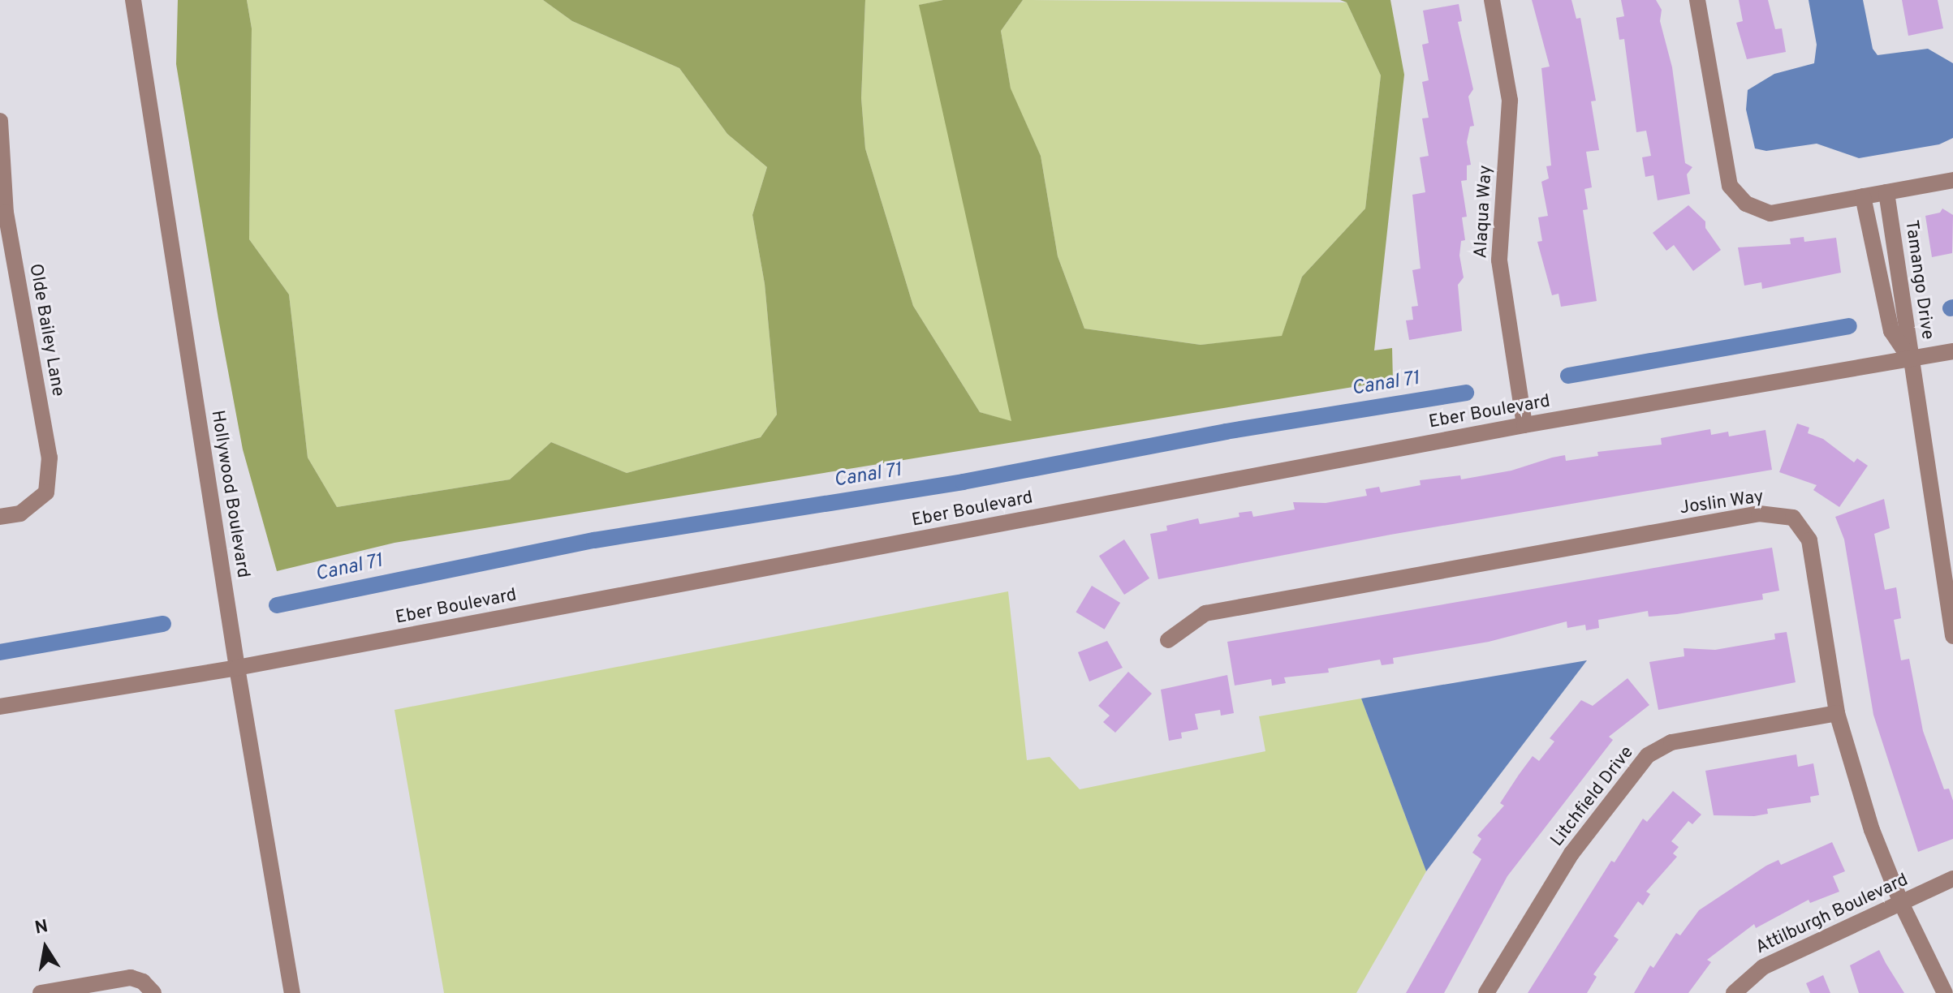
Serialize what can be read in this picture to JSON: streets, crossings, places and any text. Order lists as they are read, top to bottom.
{
  "streets": {
    "street": [
      "Alaqua Way",
      "Tamango Drive",
      "Olde Bailey Lane",
      "Eber Boulevard",
      "Hollywood Boulevard",
      "Joslin Way",
      "Litchfield Drive",
      "Attilburgh Boulevard"
    ]
  },
  "crossings": [
    ["Alaqua Way", "Eber Boulevard"],
    ["Tamango Drive", "Eber Boulevard"],
    ["Eber Boulevard", "Hollywood Boulevard"],
    ["Joslin Way", "Litchfield Drive"],
    ["Joslin Way", "Attilburgh Boulevard"]
  ],
  "water": ["Canal 71"],
  "north": "top"
}
